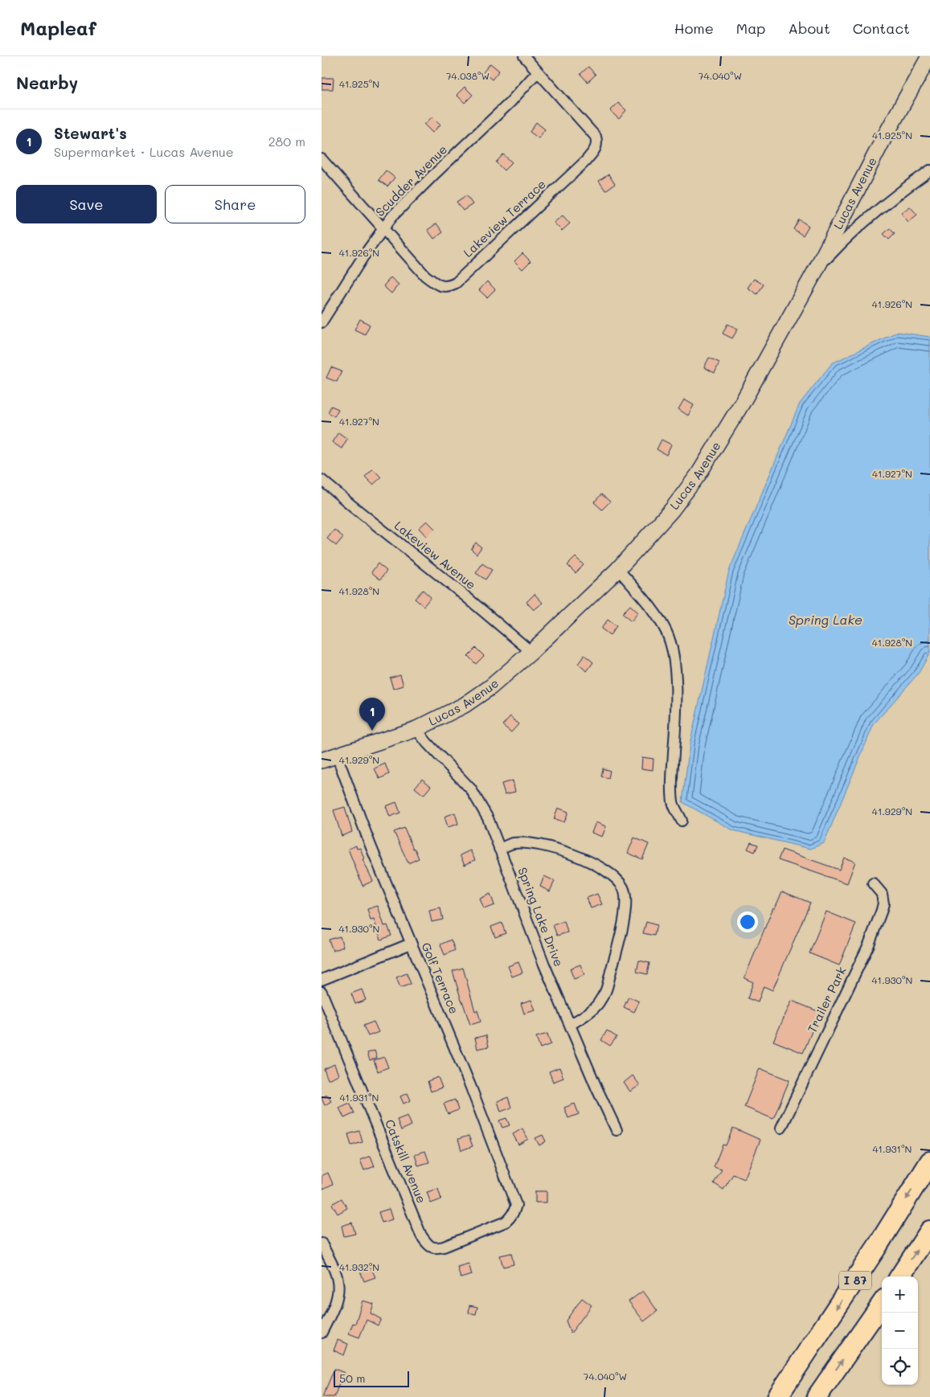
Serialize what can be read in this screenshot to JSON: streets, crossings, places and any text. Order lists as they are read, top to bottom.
{
  "streets": {
    "highway": ["I 87"],
    "street": [
      "Scudder Avenue",
      "Lucas Avenue",
      "Lakeview Terrace",
      "Lakeview Avenue",
      "Spring Lake Drive",
      "Golf Terrace",
      "Trailer Park",
      "Catskill Avenue"
    ]
  },
  "crossings": [
    ["Scudder Avenue", "Lakeview Terrace"],
    ["Lucas Avenue", "Lakeview Avenue"],
    ["Lucas Avenue", "Spring Lake Drive"],
    ["Lucas Avenue", "Golf Terrace"],
    ["Golf Terrace", "Catskill Avenue"]
  ],
  "water": ["Spring Lake"],
  "scale_bar": "50 m",
  "page": {
    "header": "Mapleaf",
    "nav": [
      "Home",
      "Map",
      "About",
      "Contact"
    ],
    "heading": "Nearby",
    "list": [
      {
        "mark": "1",
        "name": "Stewart's",
        "note": "Supermarket · Lucas Avenue",
        "value": "280 m"
      }
    ],
    "buttons": ["Save", "Share"],
    "pins": "1",
    "map_buttons": ["+", "−"],
    "scale": "50 m"
  },
  "coordinates": [
    "74.038°W",
    "74.040°W",
    "41.925°N",
    "41.926°N",
    "41.927°N",
    "41.928°N",
    "41.929°N",
    "41.930°N",
    "41.931°N",
    "41.932°N"
  ]
}
